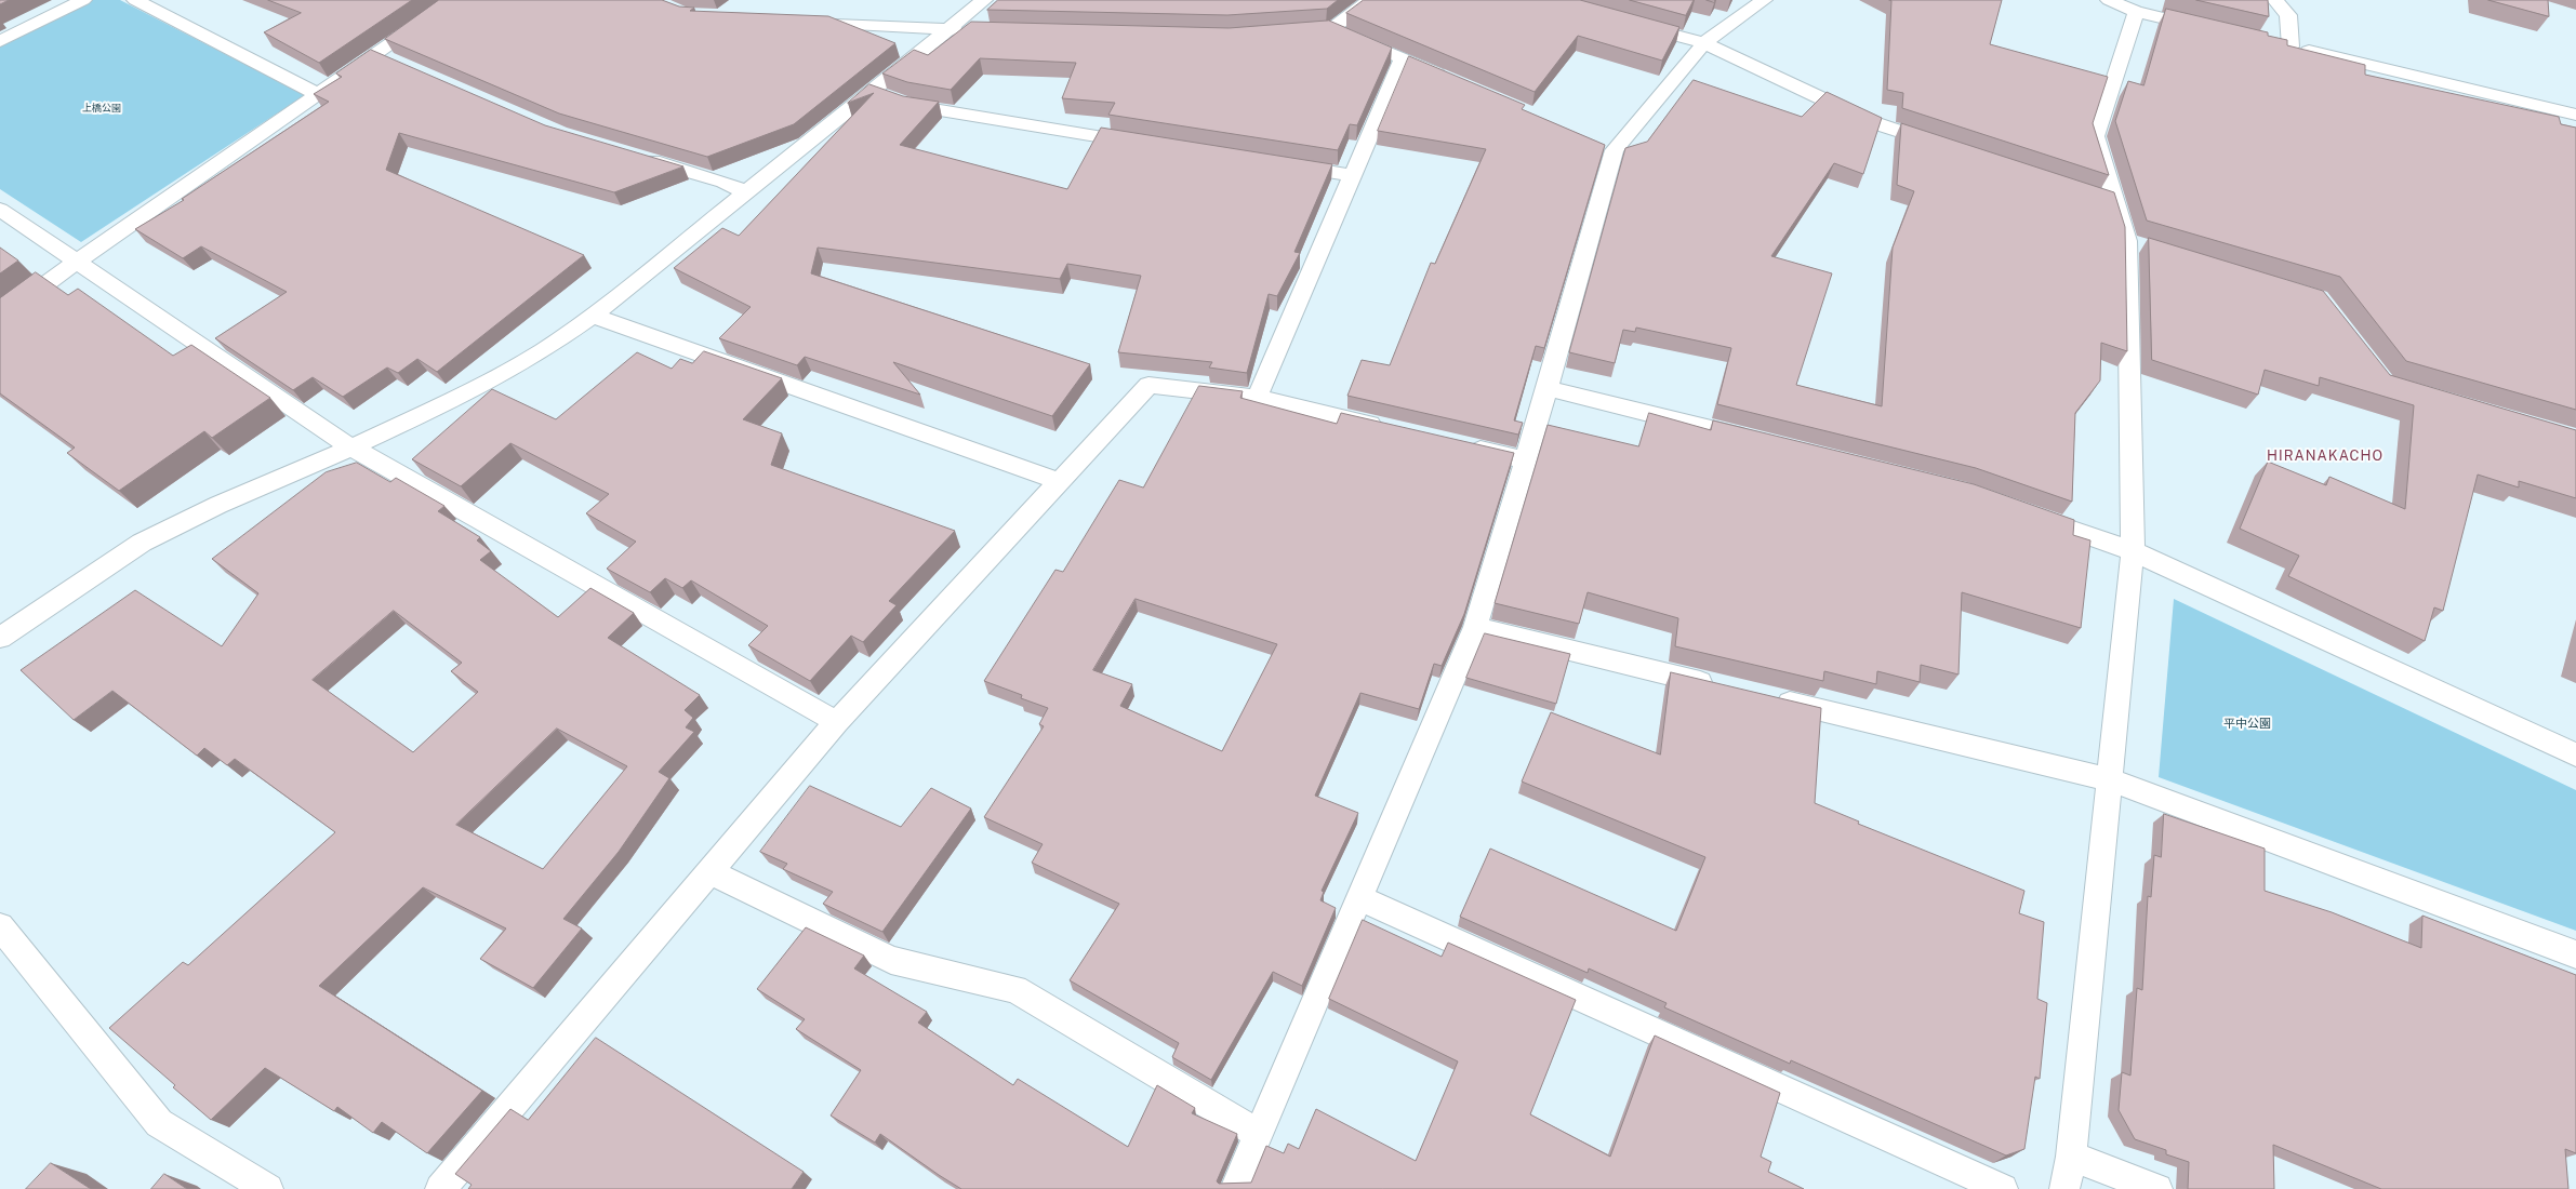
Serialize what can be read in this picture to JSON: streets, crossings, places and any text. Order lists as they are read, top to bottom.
{
  "districts": ["HIRANAKACHO"],
  "parks": ["上橋公園", "平中公園"]
}
